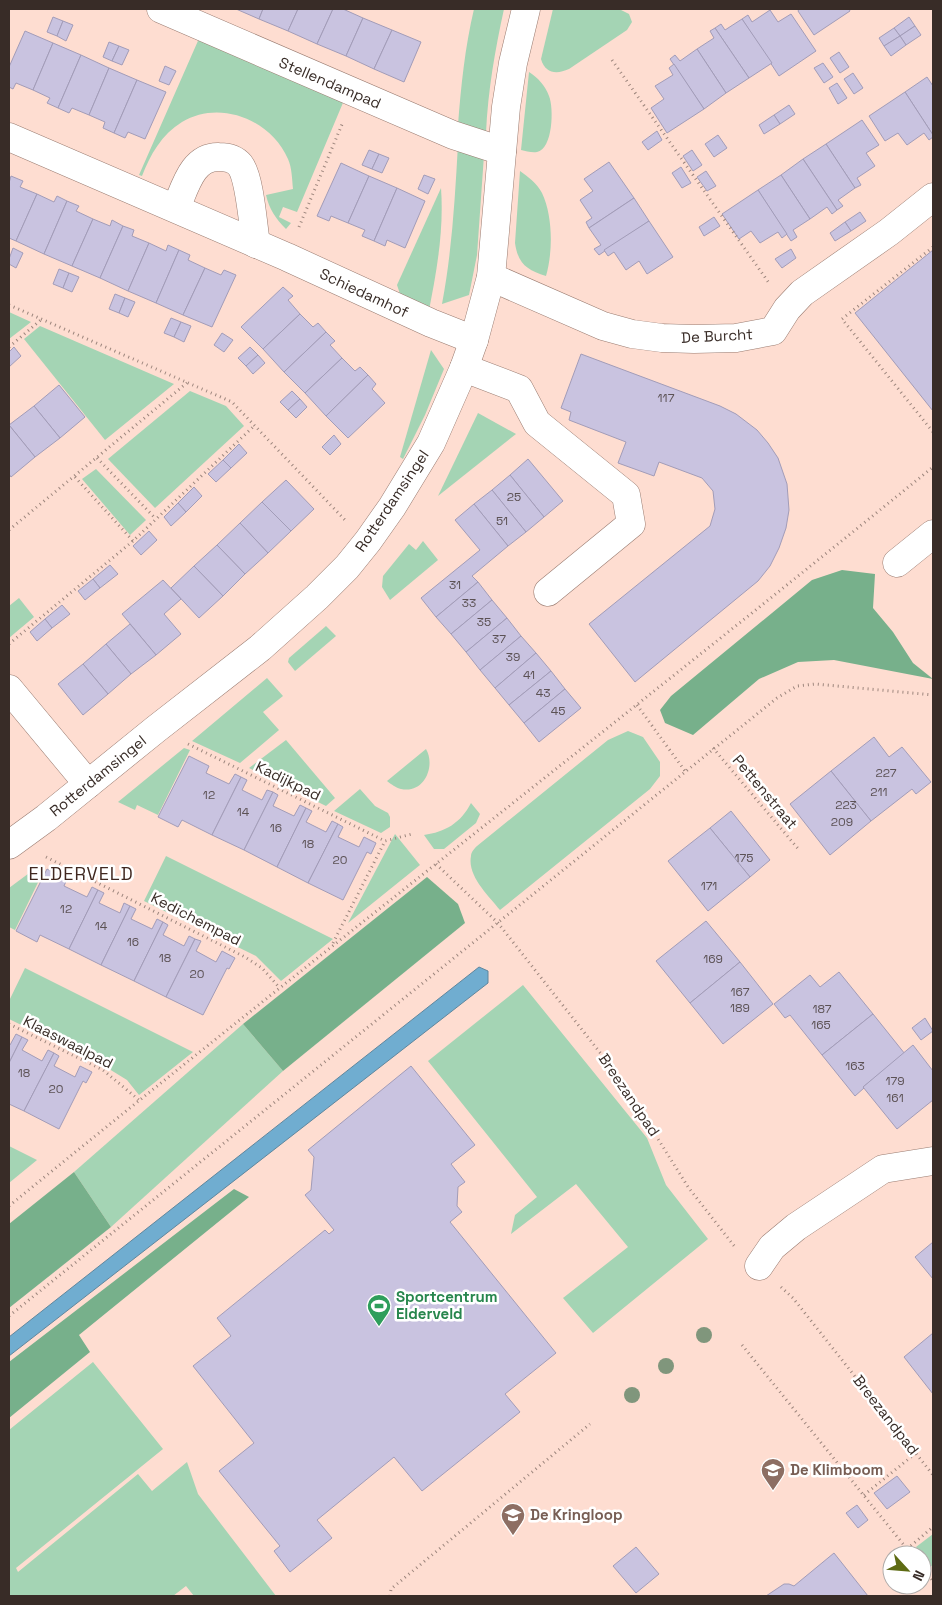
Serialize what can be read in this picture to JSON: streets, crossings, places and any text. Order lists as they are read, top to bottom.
{
  "streets": {
    "street": [
      "Stellendampad",
      "Schiedamhof",
      "De Burcht",
      "Rotterdamsingel"
    ],
    "path": [
      "Kadijkpad",
      "Pettenstraat",
      "Kedichempad",
      "Klaaswaalpad",
      "Breezandpad"
    ]
  },
  "crossings": [
    ["Stellendampad", "Rotterdamsingel"],
    ["Schiedamhof", "Rotterdamsingel"],
    ["De Burcht", "Rotterdamsingel"],
    ["Rotterdamsingel", "Kadijkpad"],
    ["Rotterdamsingel", "Kedichempad"]
  ],
  "districts": ["ELDERVELD"],
  "places": {
    "sports": ["Sportcentrum Elderveld"],
    "school or university": ["De Klimboom", "De Kringloop"]
  },
  "house_numbers": [
    "117",
    "25",
    "51",
    "31",
    "33",
    "35",
    "37",
    "39",
    "41",
    "43",
    "45",
    "227",
    "211",
    "12",
    "223",
    "14",
    "209",
    "16",
    "18",
    "175",
    "20",
    "171",
    "12",
    "14",
    "16",
    "18",
    "169",
    "20",
    "167",
    "189",
    "187",
    "165",
    "163",
    "18",
    "179",
    "20",
    "161"
  ],
  "north": "bottom right"
}
